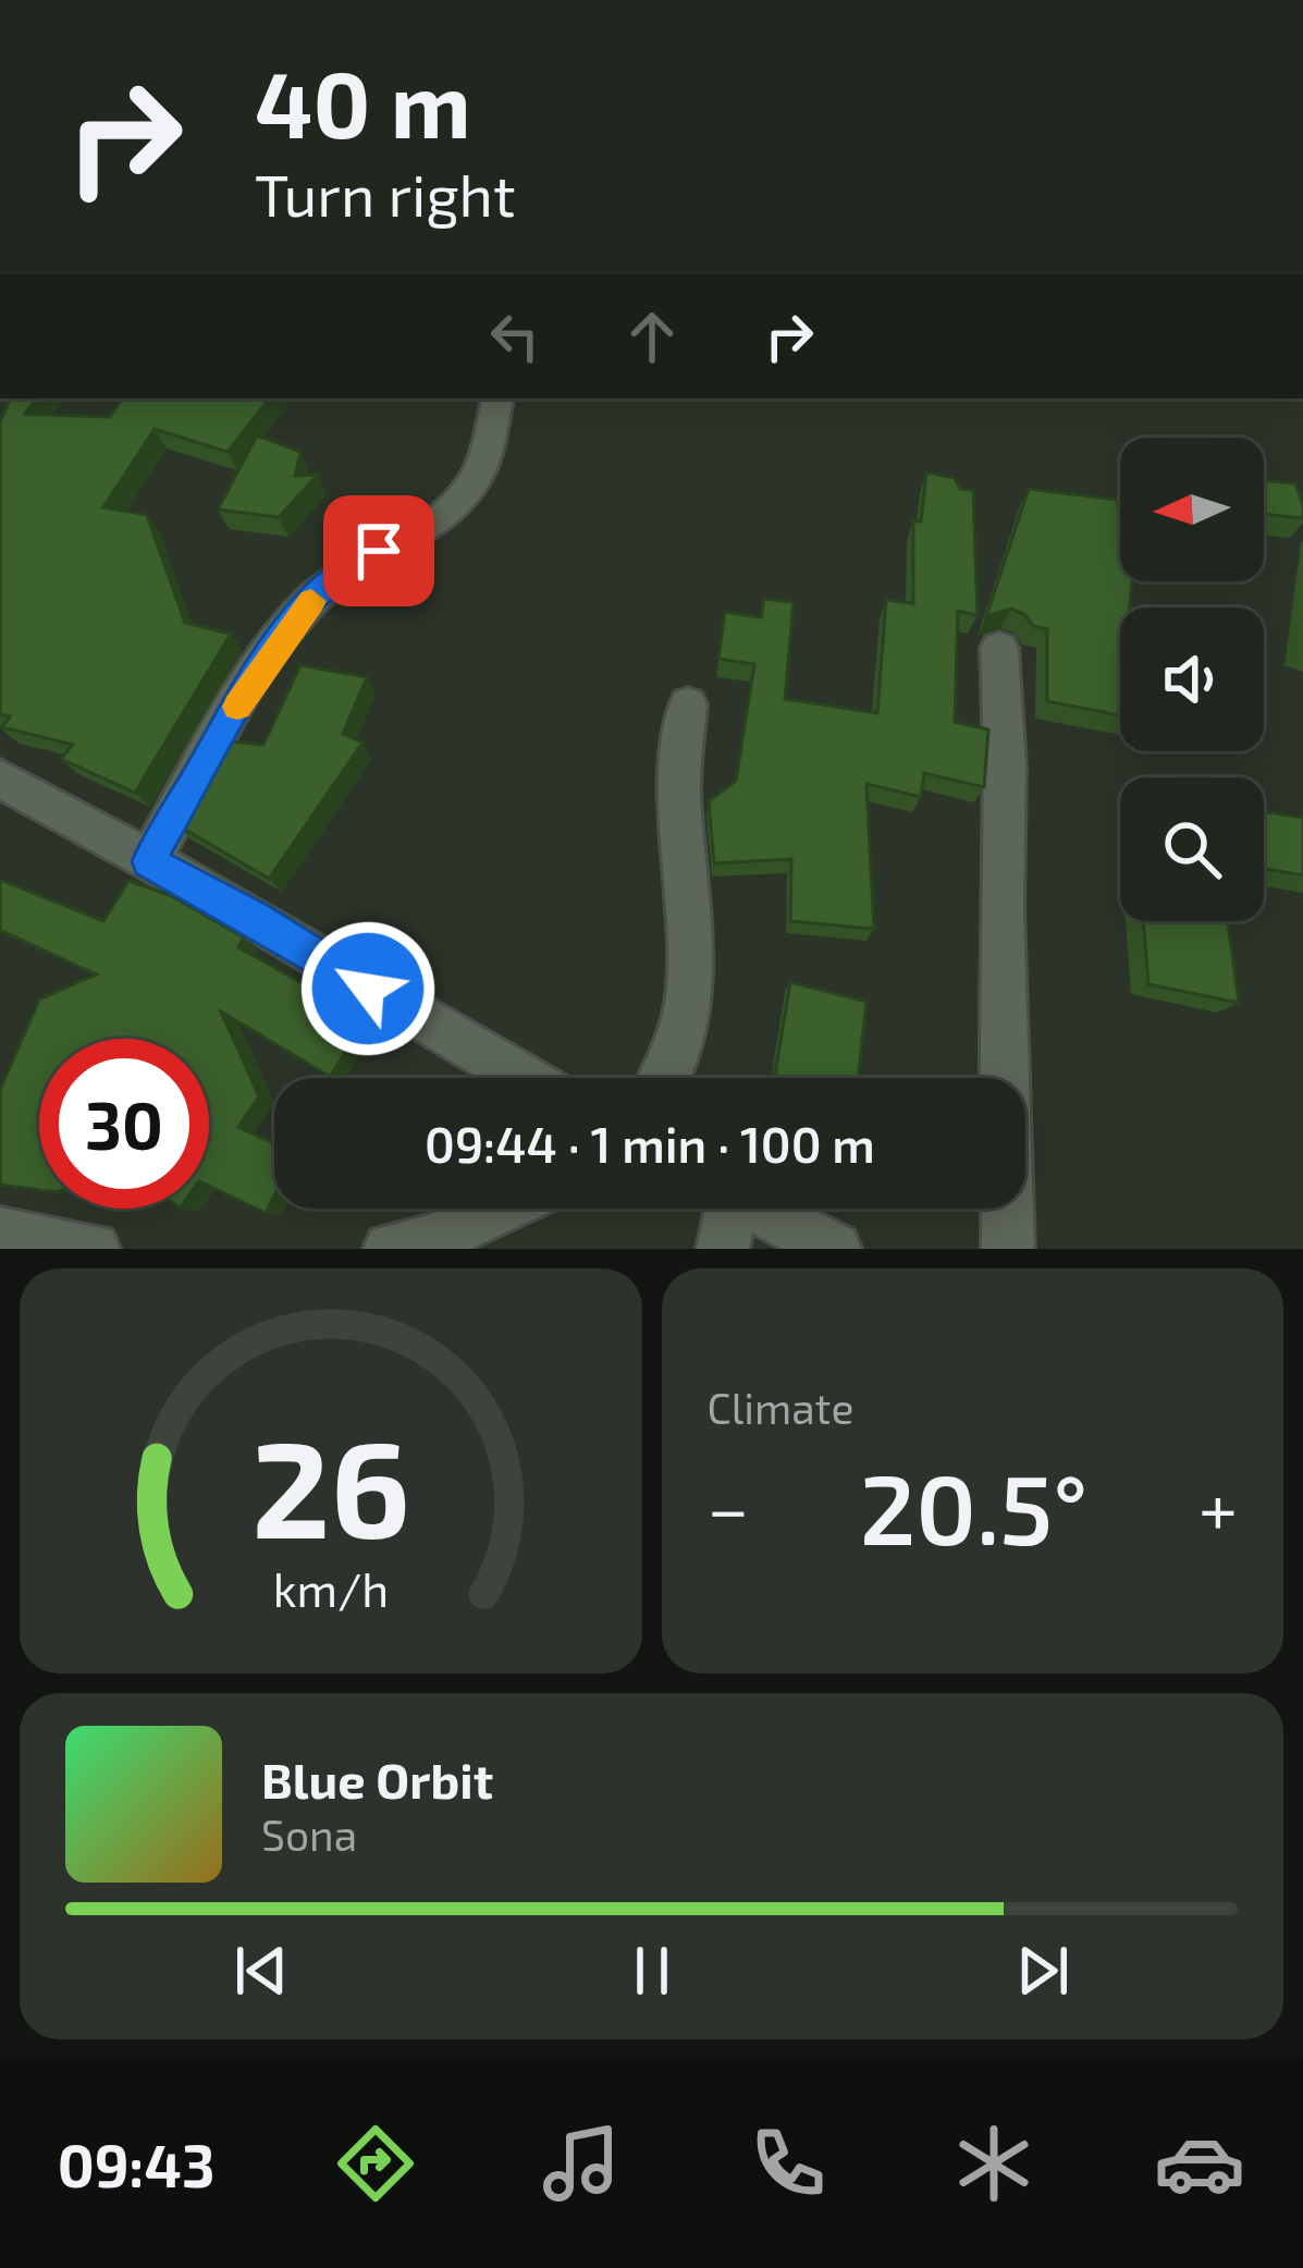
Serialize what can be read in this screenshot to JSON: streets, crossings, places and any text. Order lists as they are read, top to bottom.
{
  "north": "left",
  "page": {
    "turn": ["40 m", "Turn right"],
    "limit": "30",
    "trip": "09:44 · 1 min · 100 m",
    "tile": "Climate",
    "heat": ["−", "20.5°", "+"],
    "song": ["Blue Orbit", "Sona"],
    "tabs": "09:43",
    "gauge": ["26", "km/h"]
  }
}
